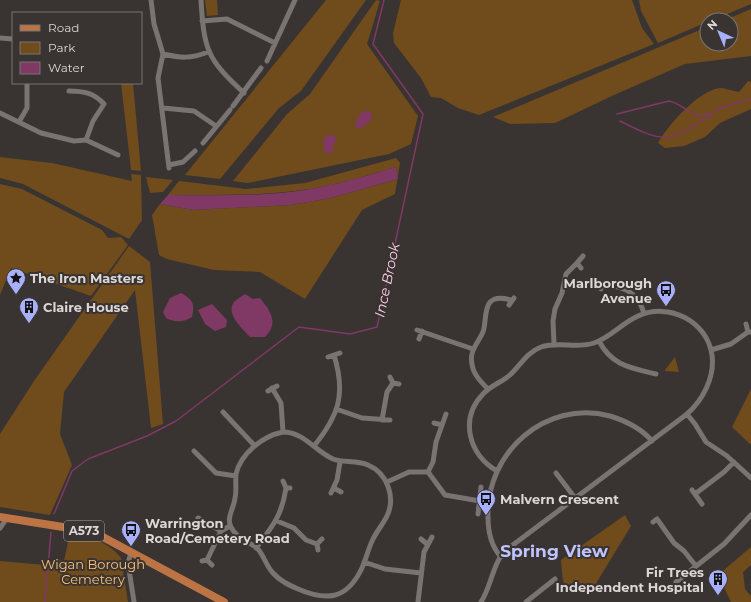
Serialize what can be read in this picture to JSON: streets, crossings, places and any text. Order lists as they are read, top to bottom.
{
  "streets": {
    "main road": ["A573"]
  },
  "districts": ["Spring View"],
  "water": ["Ince Brook"],
  "parks": ["Wigan Borough Cemetery"],
  "places": {
    "place": ["The Iron Masters"],
    "bus stop": ["Marlborough Avenue", "Malvern Crescent", "Warrington Road/Cemetery Road"],
    "building": ["Claire House", "Fir Trees Independent Hospital"]
  },
  "legend": ["Road", "Park", "Water"],
  "north": "top left"
}
